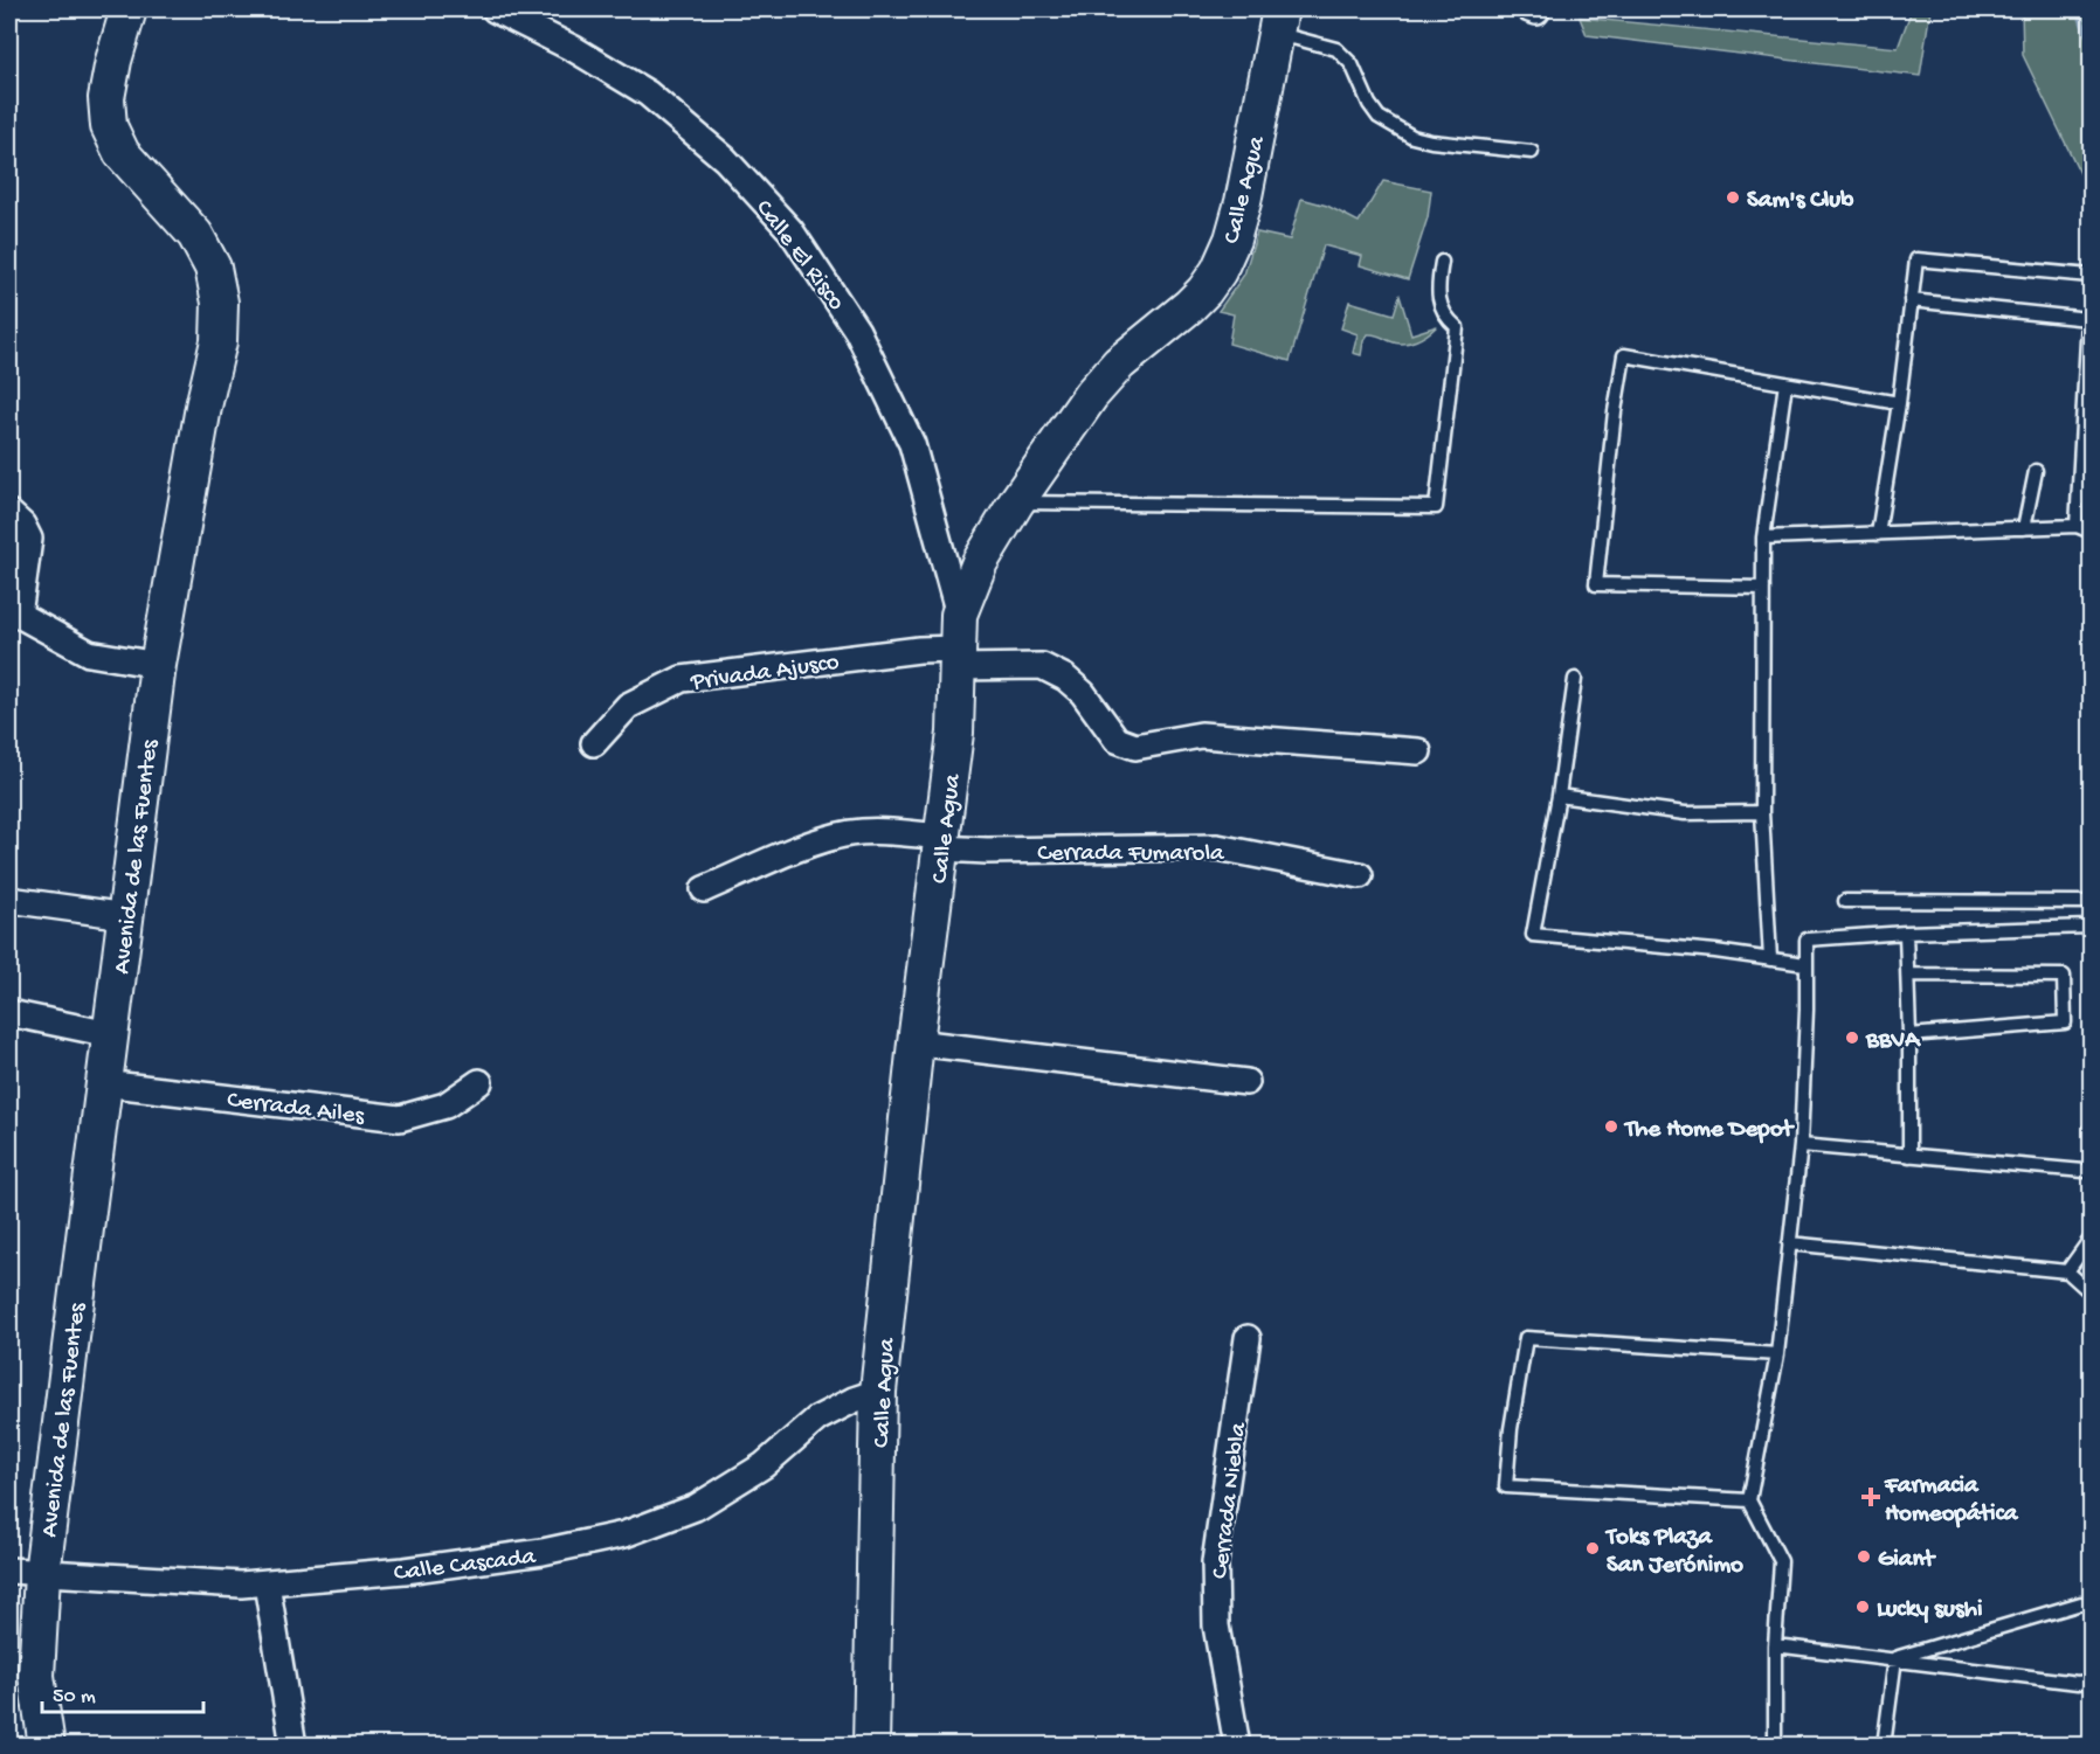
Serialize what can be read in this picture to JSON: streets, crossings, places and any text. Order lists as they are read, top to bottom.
{
  "streets": {
    "street": [
      "Calle Agua",
      "Calle El Risco",
      "Privada Ajusco",
      "Cerrada Fumarola",
      "Avenida de las Fuentes",
      "Cerrada Ailes",
      "Cerrada Niebla",
      "Calle Cascada"
    ]
  },
  "crossings": [
    ["Calle Agua", "Calle El Risco"],
    ["Calle Agua", "Privada Ajusco"],
    ["Calle Agua", "Cerrada Fumarola"],
    ["Calle Agua", "Calle Cascada"],
    ["Calle El Risco", "Privada Ajusco"],
    ["Avenida de las Fuentes", "Cerrada Ailes"],
    ["Avenida de las Fuentes", "Calle Cascada"]
  ],
  "places": {
    "other": [
      "Sam's Club",
      "BBVA",
      "The Home Depot",
      "Toks Plaza San Jerónimo",
      "Giant",
      "Lucky sushi"
    ],
    "health": ["Farmacia Homeopática"]
  },
  "scale_bar": "50 m"
}
